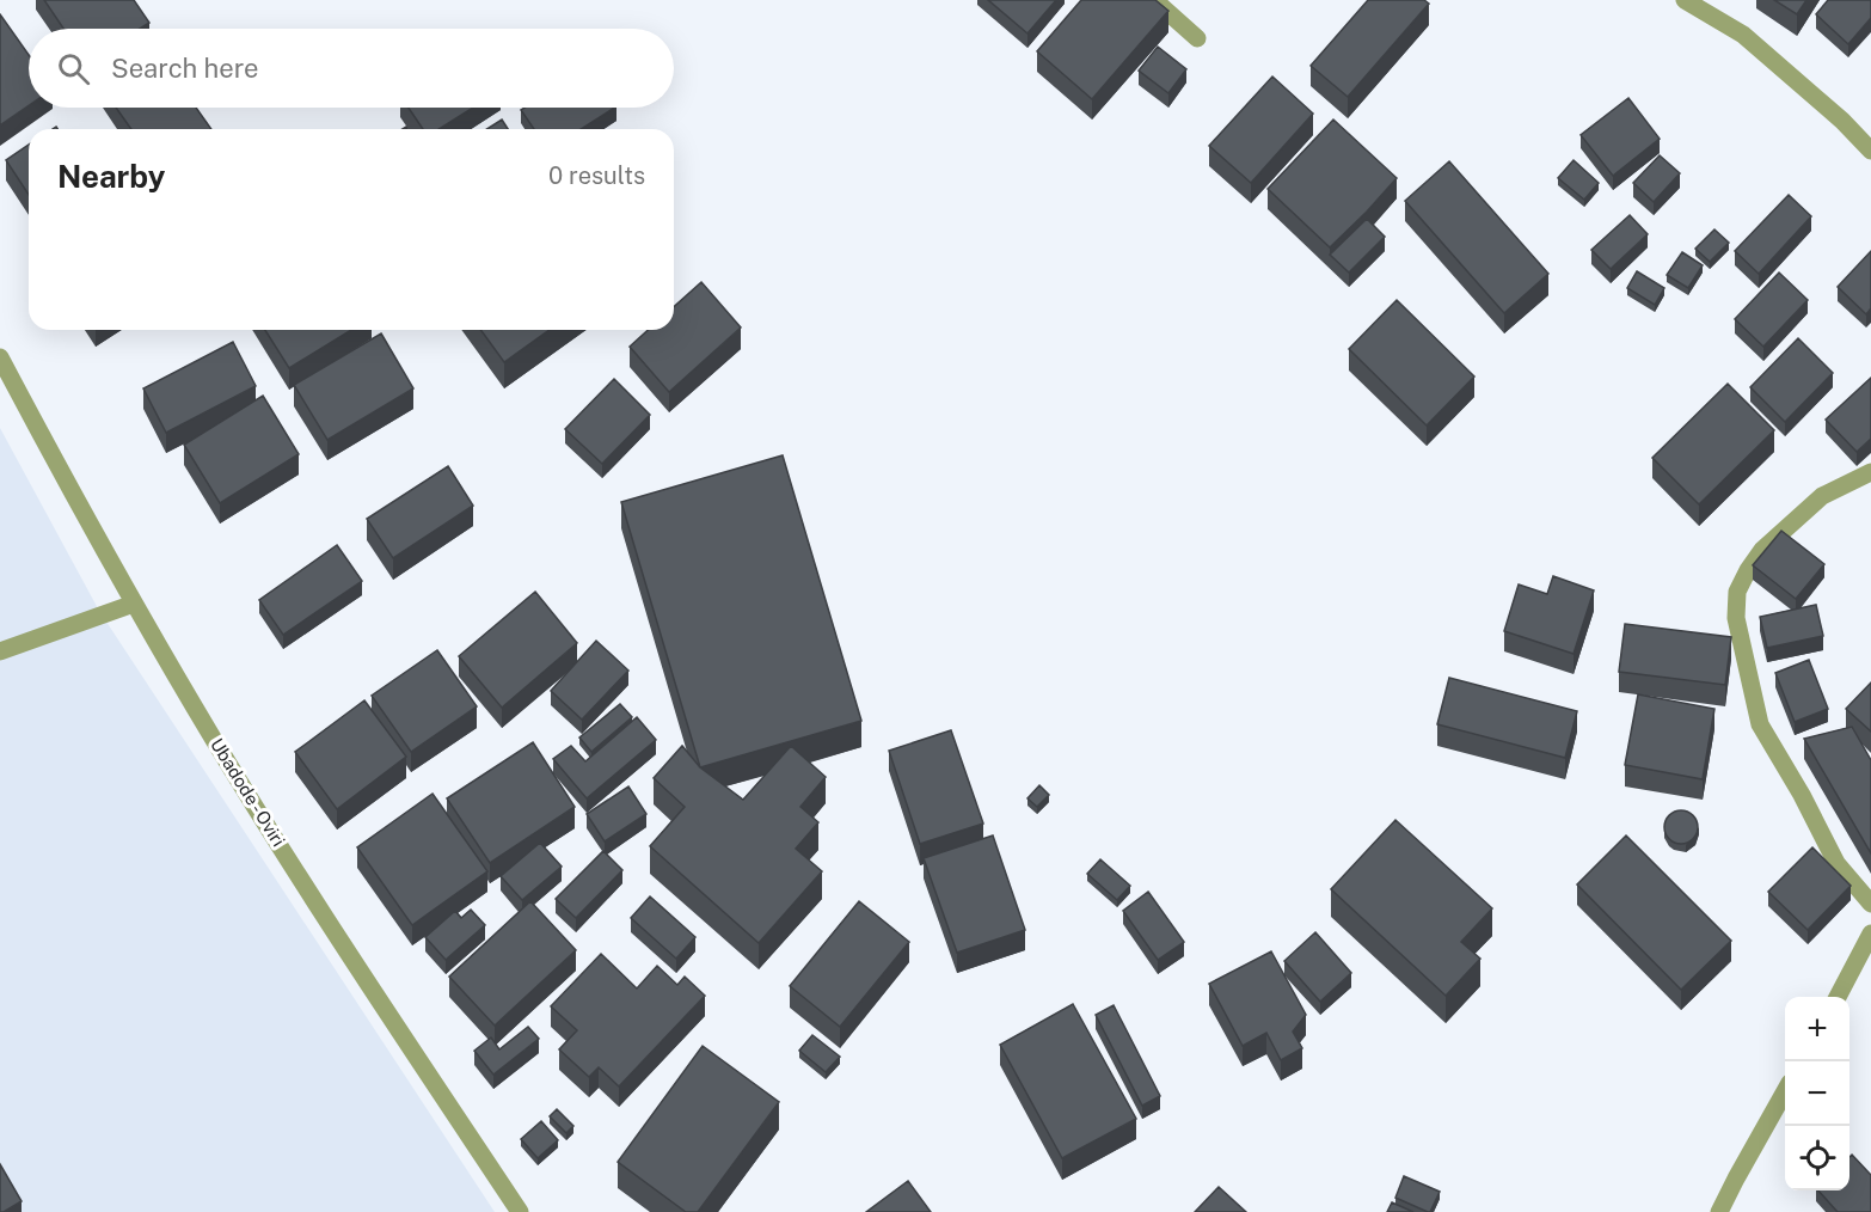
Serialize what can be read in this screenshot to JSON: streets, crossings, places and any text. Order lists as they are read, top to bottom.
{
  "streets": {
    "street": ["Ubadode - Oviri"]
  },
  "page": {
    "search": "Search here",
    "heading": ["Nearby", "0 results"],
    "map_buttons": ["+", "−"]
  }
}
